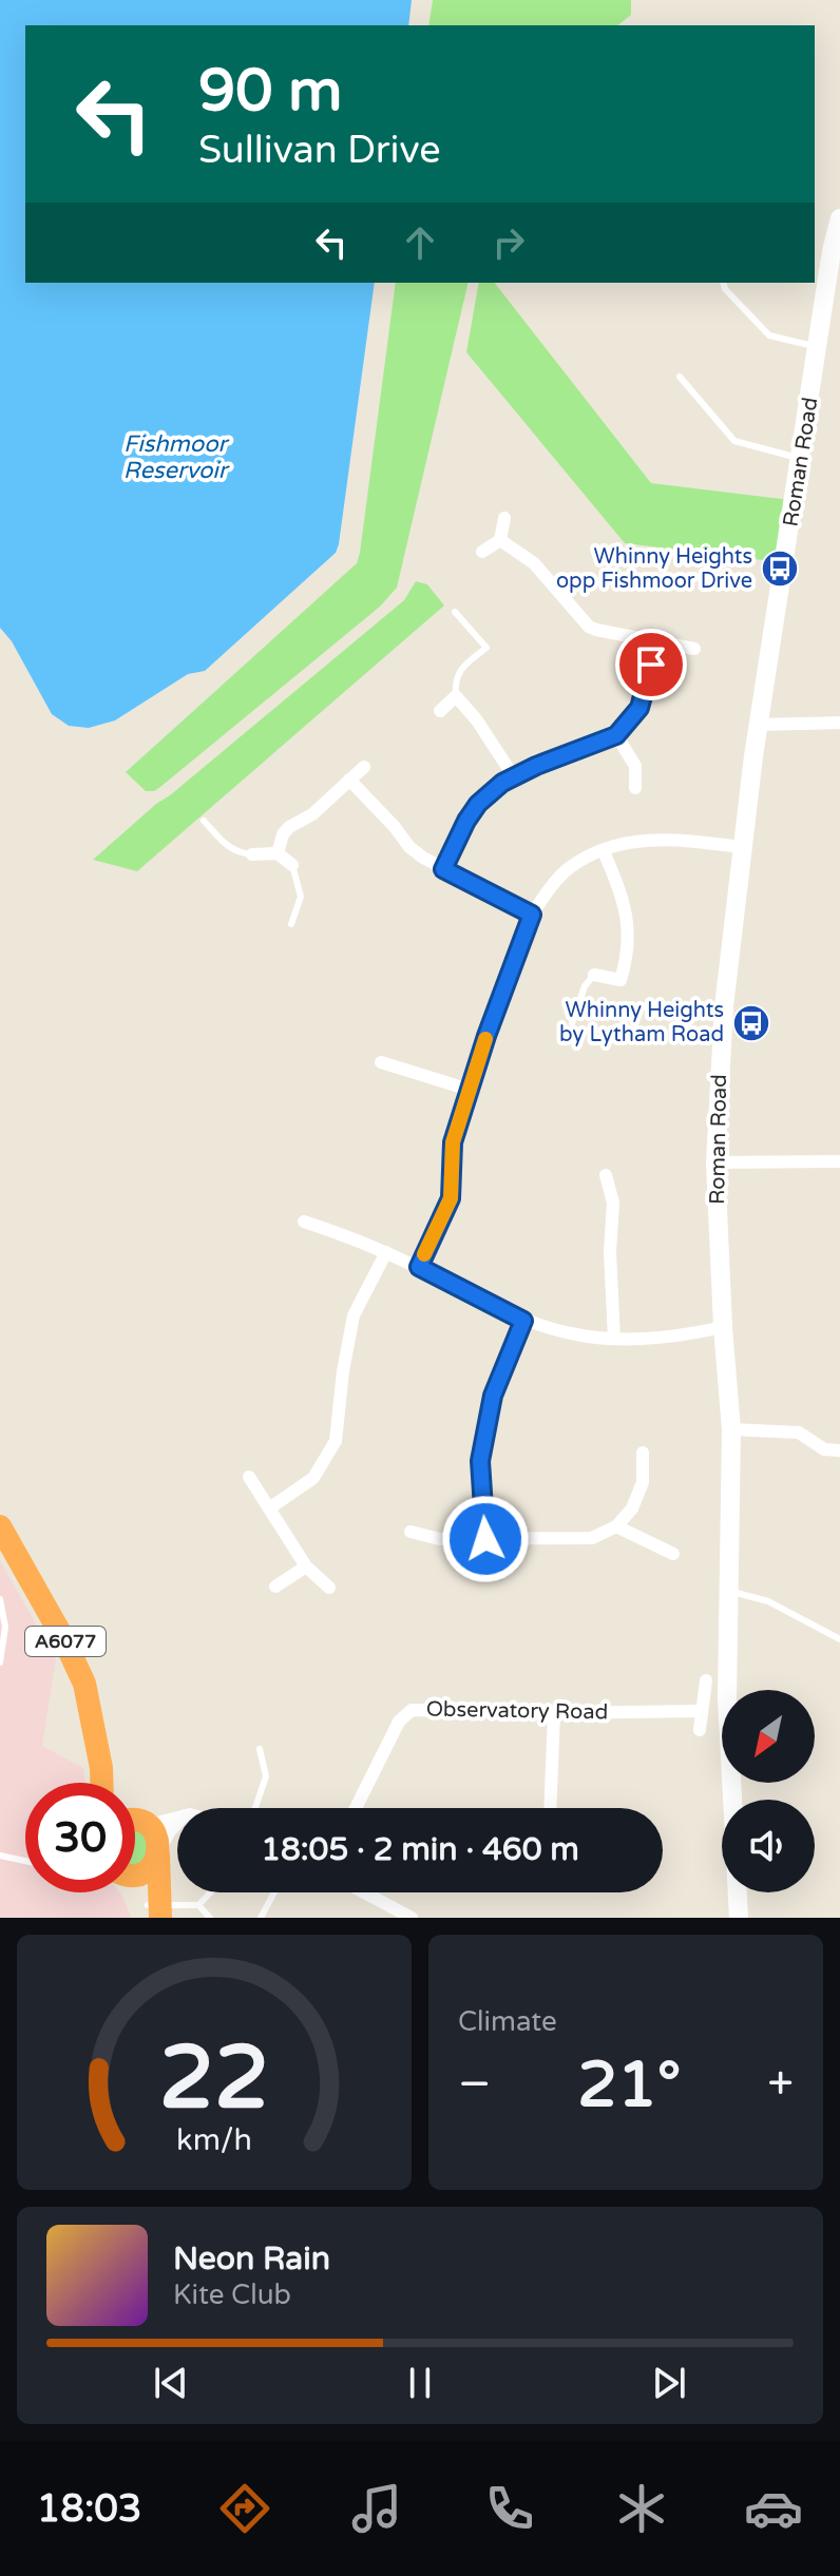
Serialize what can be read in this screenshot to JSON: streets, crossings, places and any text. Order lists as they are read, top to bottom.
{
  "streets": {
    "highway": ["A6077"],
    "street": ["Roman Road", "Observatory Road"]
  },
  "water": ["Fishmoor Reservoir"],
  "places": {
    "bus stop": ["Whinny Heights opp Fishmoor Drive", "Whinny Heights by Lytham Road"]
  },
  "north": "bottom left",
  "page": {
    "turn": ["90 m", "Sullivan Drive"],
    "limit": "30",
    "trip": "18:05 · 2 min · 460 m",
    "tile": "Climate",
    "heat": ["−", "21°", "+"],
    "song": ["Neon Rain", "Kite Club"],
    "tabs": "18:03",
    "gauge": ["22", "km/h"]
  }
}
